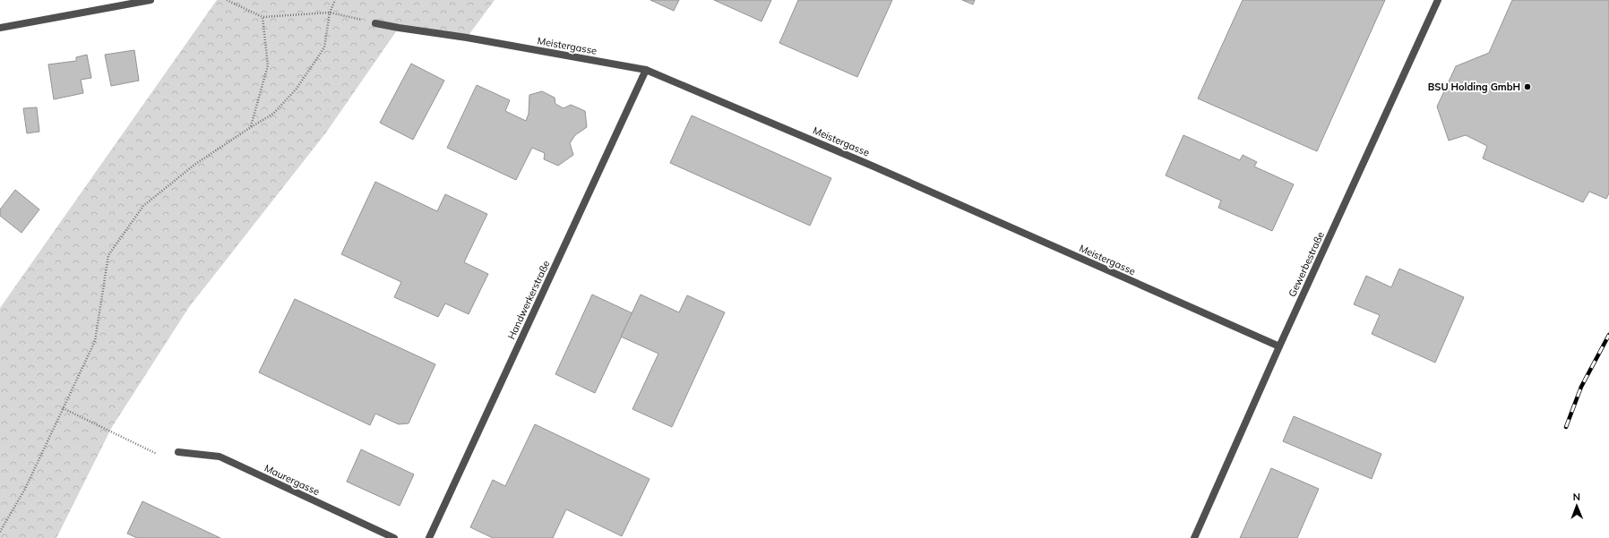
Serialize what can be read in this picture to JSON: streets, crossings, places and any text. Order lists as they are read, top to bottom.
{
  "streets": {
    "street": [
      "Meistergasse",
      "Gewerbestraße",
      "Handwerkerstraße",
      "Maurergasse"
    ]
  },
  "crossings": [
    ["Meistergasse", "Gewerbestraße"],
    ["Meistergasse", "Handwerkerstraße"]
  ],
  "places": ["BSU Holding GmbH"],
  "north": "top"
}
